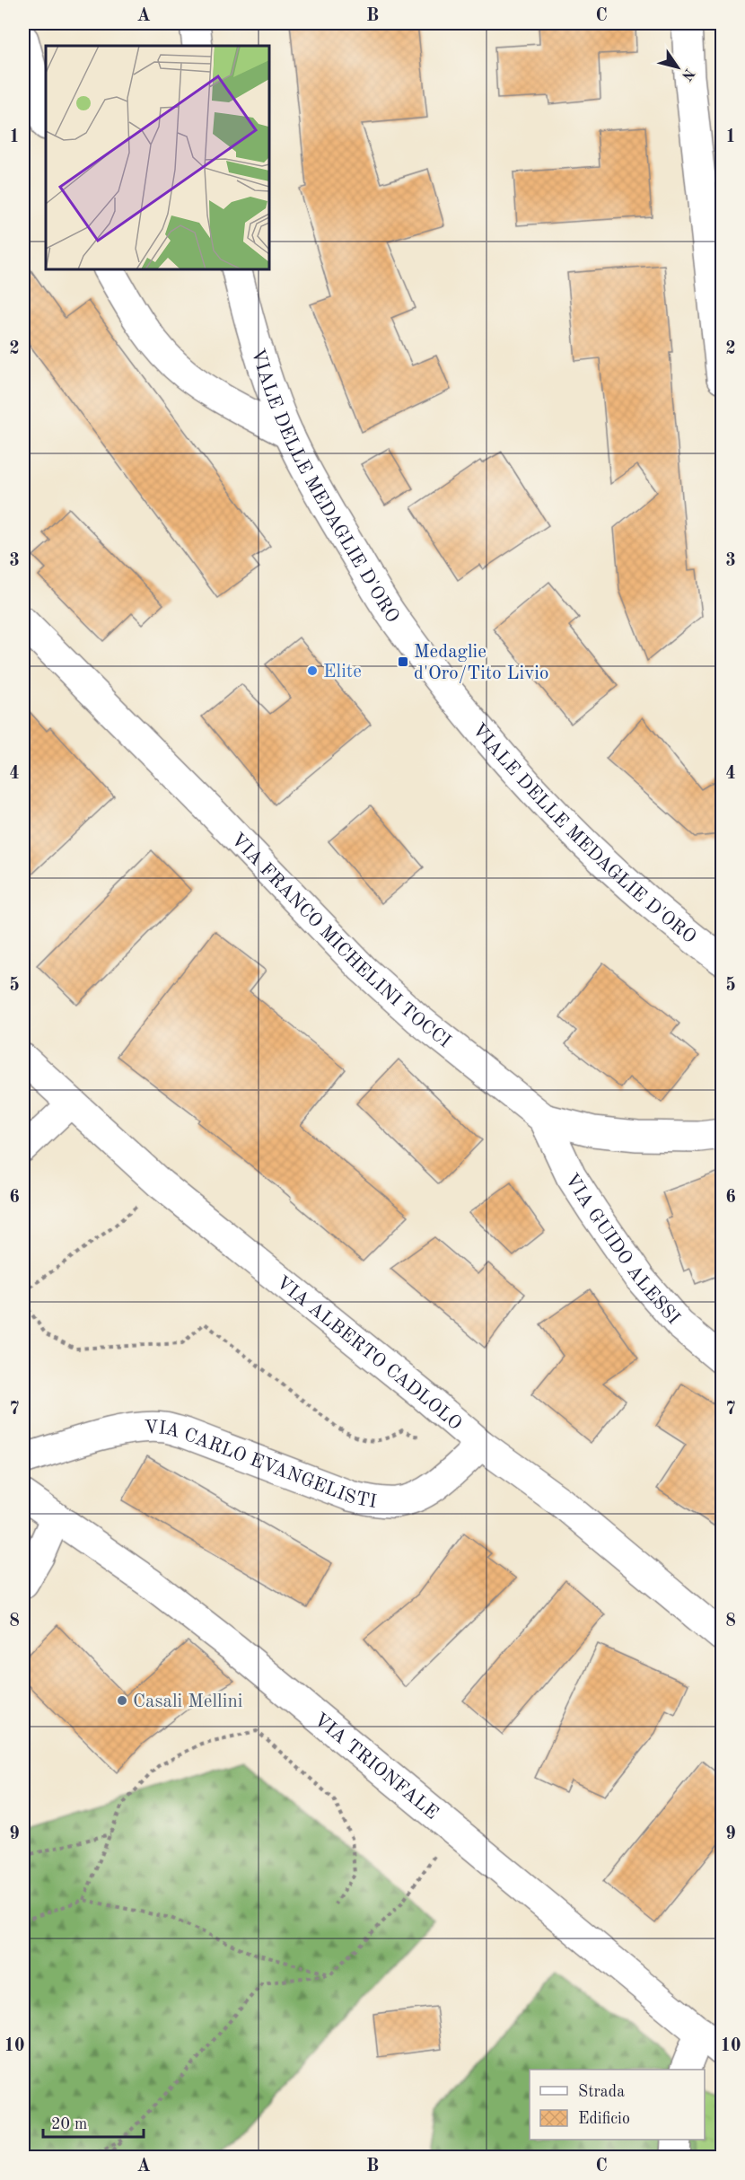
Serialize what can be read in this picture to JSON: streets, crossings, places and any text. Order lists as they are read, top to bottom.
{
  "streets": {
    "street": [
      "VIALE DELLE MEDAGLIE D'ORO",
      "VIA FRANCO MICHELINI TOCCI",
      "VIA GUIDO ALESSI",
      "VIA ALBERTO CADLOLO",
      "VIA CARLO EVANGELISTI",
      "VIA TRIONFALE"
    ]
  },
  "crossings": [
    ["VIA FRANCO MICHELINI TOCCI", "VIA GUIDO ALESSI"],
    ["VIA ALBERTO CADLOLO", "VIA CARLO EVANGELISTI"]
  ],
  "places": {
    "transit": ["Medaglie d'Oro/Tito Livio"],
    "other": ["Elite", "Casali Mellini"]
  },
  "legend": ["Strada", "Edificio"],
  "scale_bar": "20 m",
  "north": "bottom right",
  "grid": {
    "columns": ["A", "B", "C"],
    "rows": [
      "1",
      "2",
      "3",
      "4",
      "5",
      "6",
      "7",
      "8",
      "9",
      "10"
    ]
  }
}
